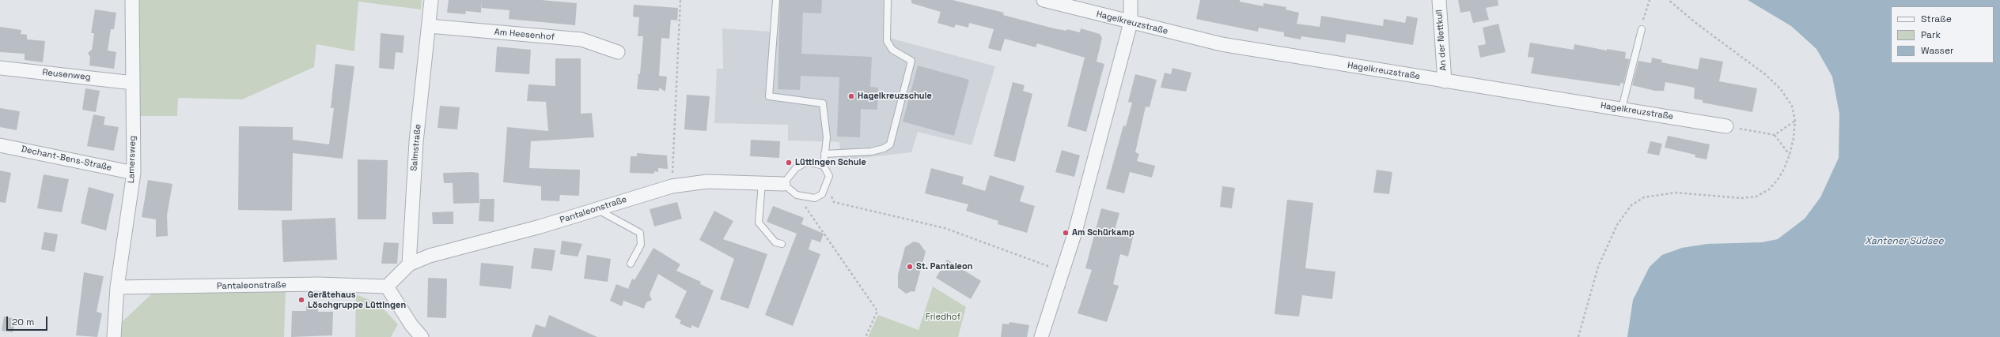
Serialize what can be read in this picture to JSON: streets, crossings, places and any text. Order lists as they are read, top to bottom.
{
  "streets": {
    "street": [
      "Hagelkreuzstraße",
      "Am Heesenhof",
      "An der Nettkull",
      "Reusenweg",
      "Salmstraße",
      "Dechant-Bens-Straße",
      "Lamersweg",
      "Pantaleonstraße"
    ]
  },
  "crossings": [
    ["Hagelkreuzstraße", "An der Nettkull"],
    ["Am Heesenhof", "Salmstraße"],
    ["Reusenweg", "Lamersweg"],
    ["Salmstraße", "Pantaleonstraße"],
    ["Dechant-Bens-Straße", "Lamersweg"],
    ["Lamersweg", "Pantaleonstraße"]
  ],
  "water": ["Xantener Südsee"],
  "parks": ["Friedhof"],
  "places": [
    "Hagelkreuzschule",
    "Lüttingen Schule",
    "Am Schürkamp",
    "St. Pantaleon",
    "Gerätehaus Löschgruppe Lüttingen"
  ],
  "legend": ["Straße", "Park", "Wasser"],
  "scale_bar": "20 m"
}
